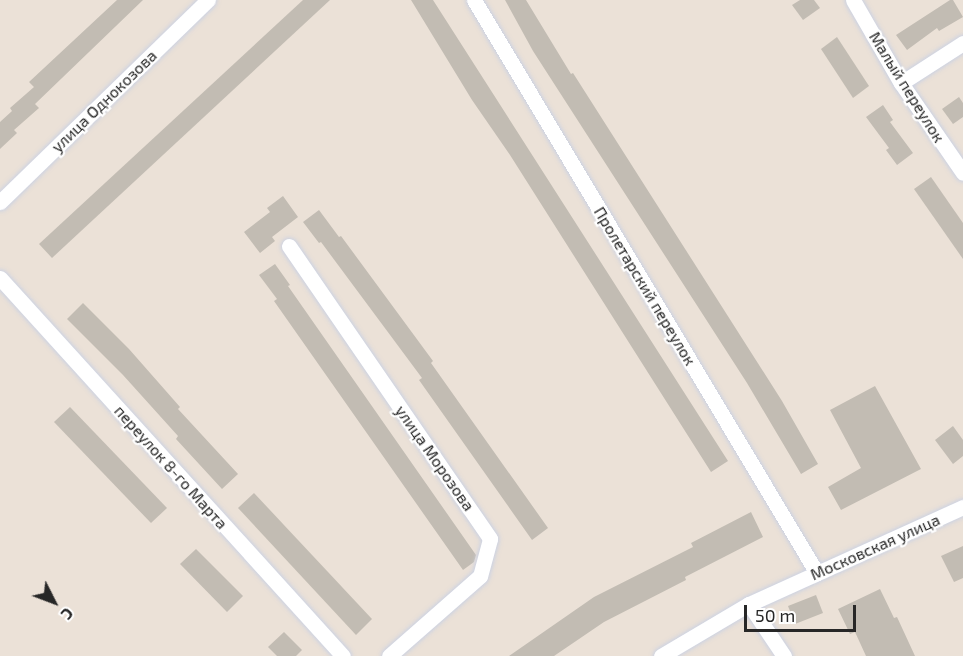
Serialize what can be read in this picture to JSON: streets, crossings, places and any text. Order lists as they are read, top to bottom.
{
  "streets": {
    "street": [
      "Малый переулок",
      "улица Однокозова",
      "Пролетарский переулок",
      "улица Морозова",
      "переулок 8-го Марта",
      "Московская улица"
    ]
  },
  "crossings": [
    ["Пролетарский переулок", "Московская улица"]
  ],
  "scale_bar": "50 m",
  "north": "bottom right"
}
